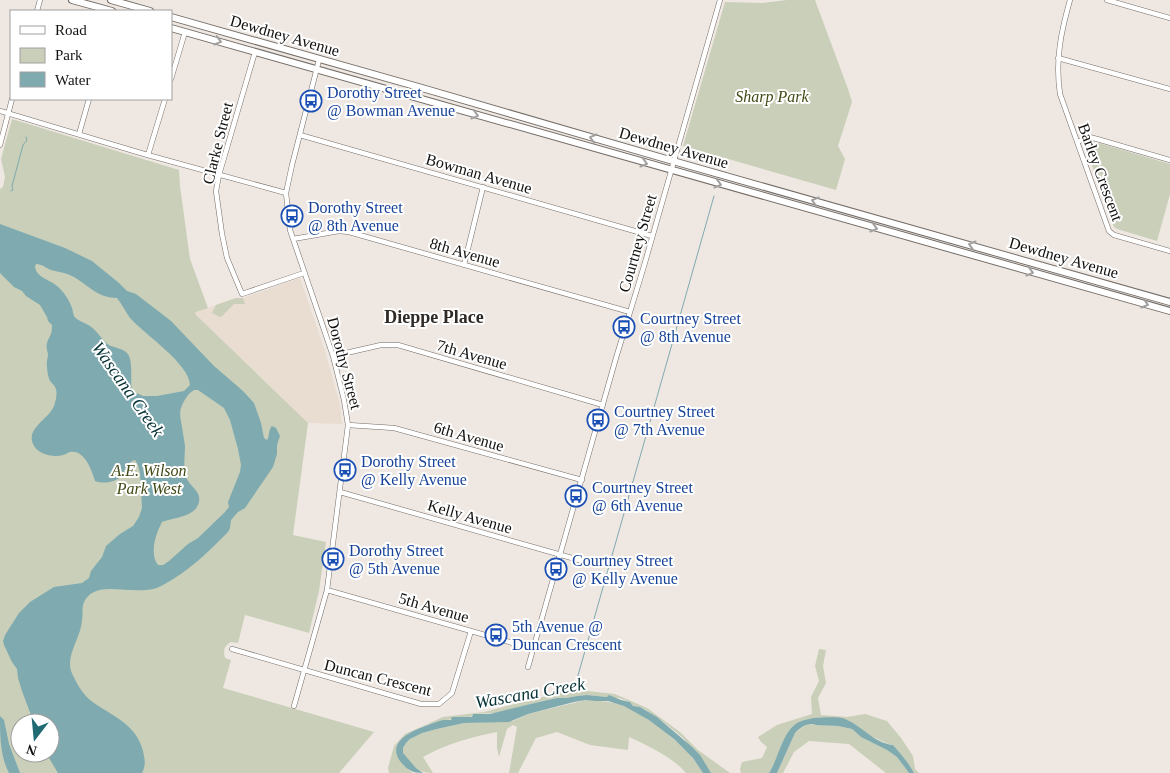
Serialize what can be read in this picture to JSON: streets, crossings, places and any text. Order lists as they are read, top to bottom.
{
  "streets": {
    "main road": ["Dewdney Avenue"],
    "street": [
      "Clarke Street",
      "Barley Crescent",
      "Bowman Avenue",
      "Courtney Street",
      "8th Avenue",
      "7th Avenue",
      "Dorothy Street",
      "6th Avenue",
      "Kelly Avenue",
      "5th Avenue",
      "Duncan Crescent"
    ]
  },
  "crossings": [
    ["Dewdney Avenue", "Clarke Street"],
    ["Dewdney Avenue", "Courtney Street"],
    ["Dewdney Avenue", "Dorothy Street"],
    ["Clarke Street", "Dorothy Street"],
    ["Bowman Avenue", "Courtney Street"],
    ["Bowman Avenue", "Dorothy Street"],
    ["Courtney Street", "8th Avenue"],
    ["Courtney Street", "7th Avenue"],
    ["Courtney Street", "6th Avenue"],
    ["Courtney Street", "Kelly Avenue"],
    ["Courtney Street", "5th Avenue"],
    ["8th Avenue", "Dorothy Street"],
    ["7th Avenue", "Dorothy Street"],
    ["Dorothy Street", "6th Avenue"],
    ["Dorothy Street", "Kelly Avenue"],
    ["Dorothy Street", "5th Avenue"],
    ["Dorothy Street", "Duncan Crescent"],
    ["5th Avenue", "Duncan Crescent"]
  ],
  "districts": ["Dieppe Place"],
  "water": ["Wascana Creek"],
  "parks": ["Sharp Park", "A.E. Wilson Park West"],
  "places": {
    "bus stop": [
      "Dorothy Street @ Bowman Avenue",
      "Dorothy Street @ 8th Avenue",
      "Courtney Street @ 8th Avenue",
      "Courtney Street @ 7th Avenue",
      "Dorothy Street @ Kelly Avenue",
      "Courtney Street @ 6th Avenue",
      "Dorothy Street @ 5th Avenue",
      "Courtney Street @ Kelly Avenue",
      "5th Avenue @ Duncan Crescent"
    ]
  },
  "legend": ["Road", "Park", "Water"],
  "north": "bottom"
}
